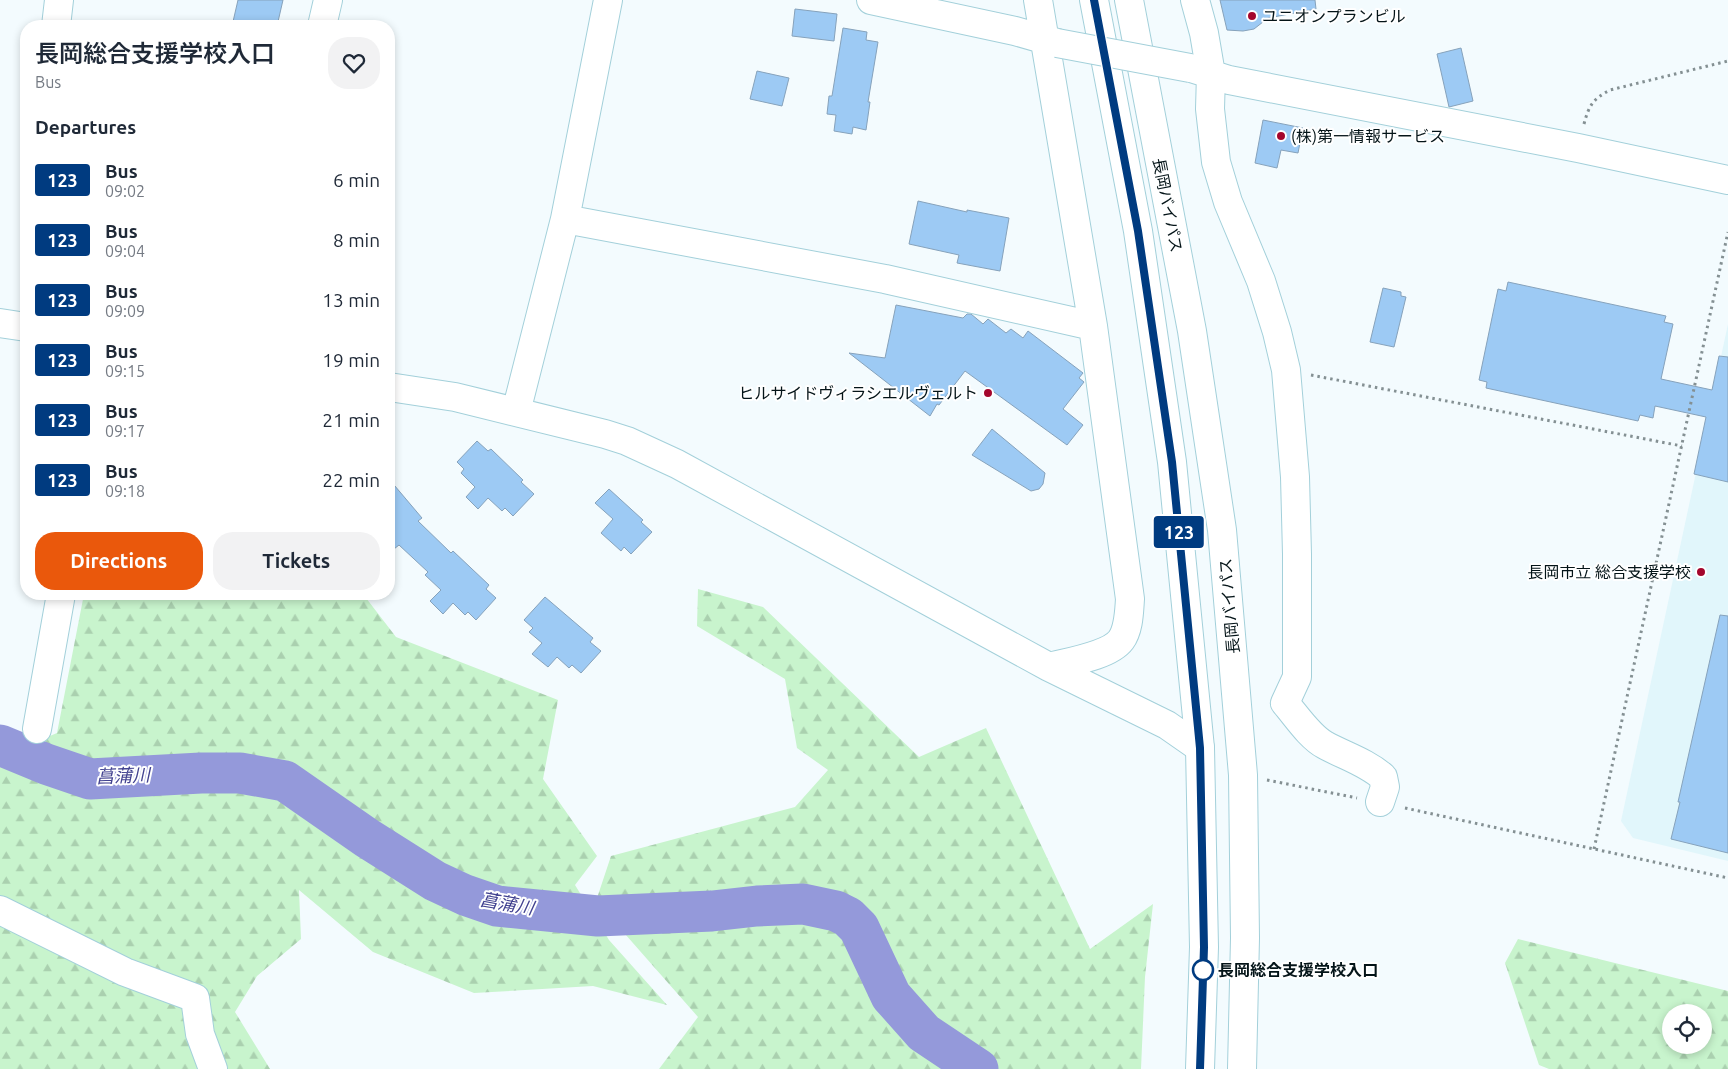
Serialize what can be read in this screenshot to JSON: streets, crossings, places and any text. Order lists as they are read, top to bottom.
{
  "streets": {
    "main road": ["長岡バイパス"]
  },
  "water": ["菖蒲川"],
  "places": [
    "ユニオンプランビル",
    "(株)第一情報サービス",
    "ヒルサイドヴィラシエルヴェルト",
    "長岡市立 総合支援学校",
    "長岡総合支援学校入口"
  ],
  "lines": ["bus line 123"],
  "page": {
    "on_map": "123",
    "heading": [
      ["長岡総合支援学校入口", "Bus"],
      "Departures"
    ],
    "list": [
      {
        "mark": "123",
        "name": "Bus",
        "note": "09:02",
        "value": "6 min"
      },
      {
        "mark": "123",
        "name": "Bus",
        "note": "09:04",
        "value": "8 min"
      },
      {
        "mark": "123",
        "name": "Bus",
        "note": "09:09",
        "value": "13 min"
      },
      {
        "mark": "123",
        "name": "Bus",
        "note": "09:15",
        "value": "19 min"
      },
      {
        "mark": "123",
        "name": "Bus",
        "note": "09:17",
        "value": "21 min"
      },
      {
        "mark": "123",
        "name": "Bus",
        "note": "09:18",
        "value": "22 min"
      }
    ],
    "buttons": ["Directions", "Tickets"]
  }
}
